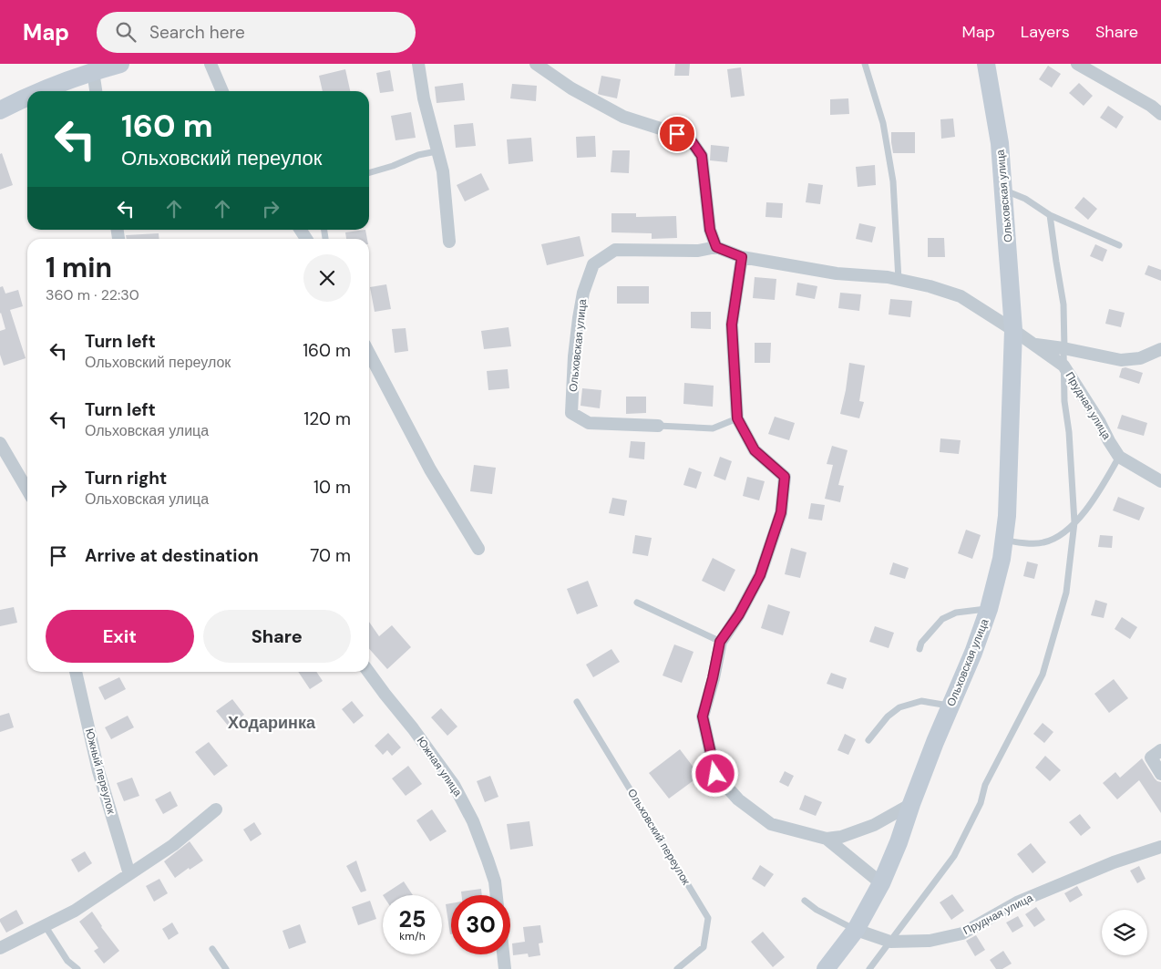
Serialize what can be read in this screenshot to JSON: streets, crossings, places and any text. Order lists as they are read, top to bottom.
{
  "streets": {
    "street": [
      "Ольховская улица",
      "Прудная улица",
      "Южная улица",
      "Южный переулок"
    ],
    "lane": ["Ольховский переулок"]
  },
  "crossings": [
    ["Ольховская улица", "Прудная улица"]
  ],
  "districts": ["Ходаринка"],
  "page": {
    "header": "Map",
    "search": "Search here",
    "nav": ["Map", "Layers", "Share"],
    "turn": ["160 m", "Ольховский переулок"],
    "heading": ["1 min", "360 m · 22:30"],
    "list": [
      {
        "name": "Turn left",
        "note": "Ольховский переулок",
        "value": "160 m"
      },
      {
        "name": "Turn left",
        "note": "Ольховская улица",
        "value": "120 m"
      },
      {
        "name": "Turn right",
        "note": "Ольховская улица",
        "value": "10 m"
      },
      {
        "name": "Arrive at destination",
        "value": "70 m"
      }
    ],
    "buttons": ["Exit", "Share"],
    "speed": "25 km/h",
    "limit": "30"
  }
}
